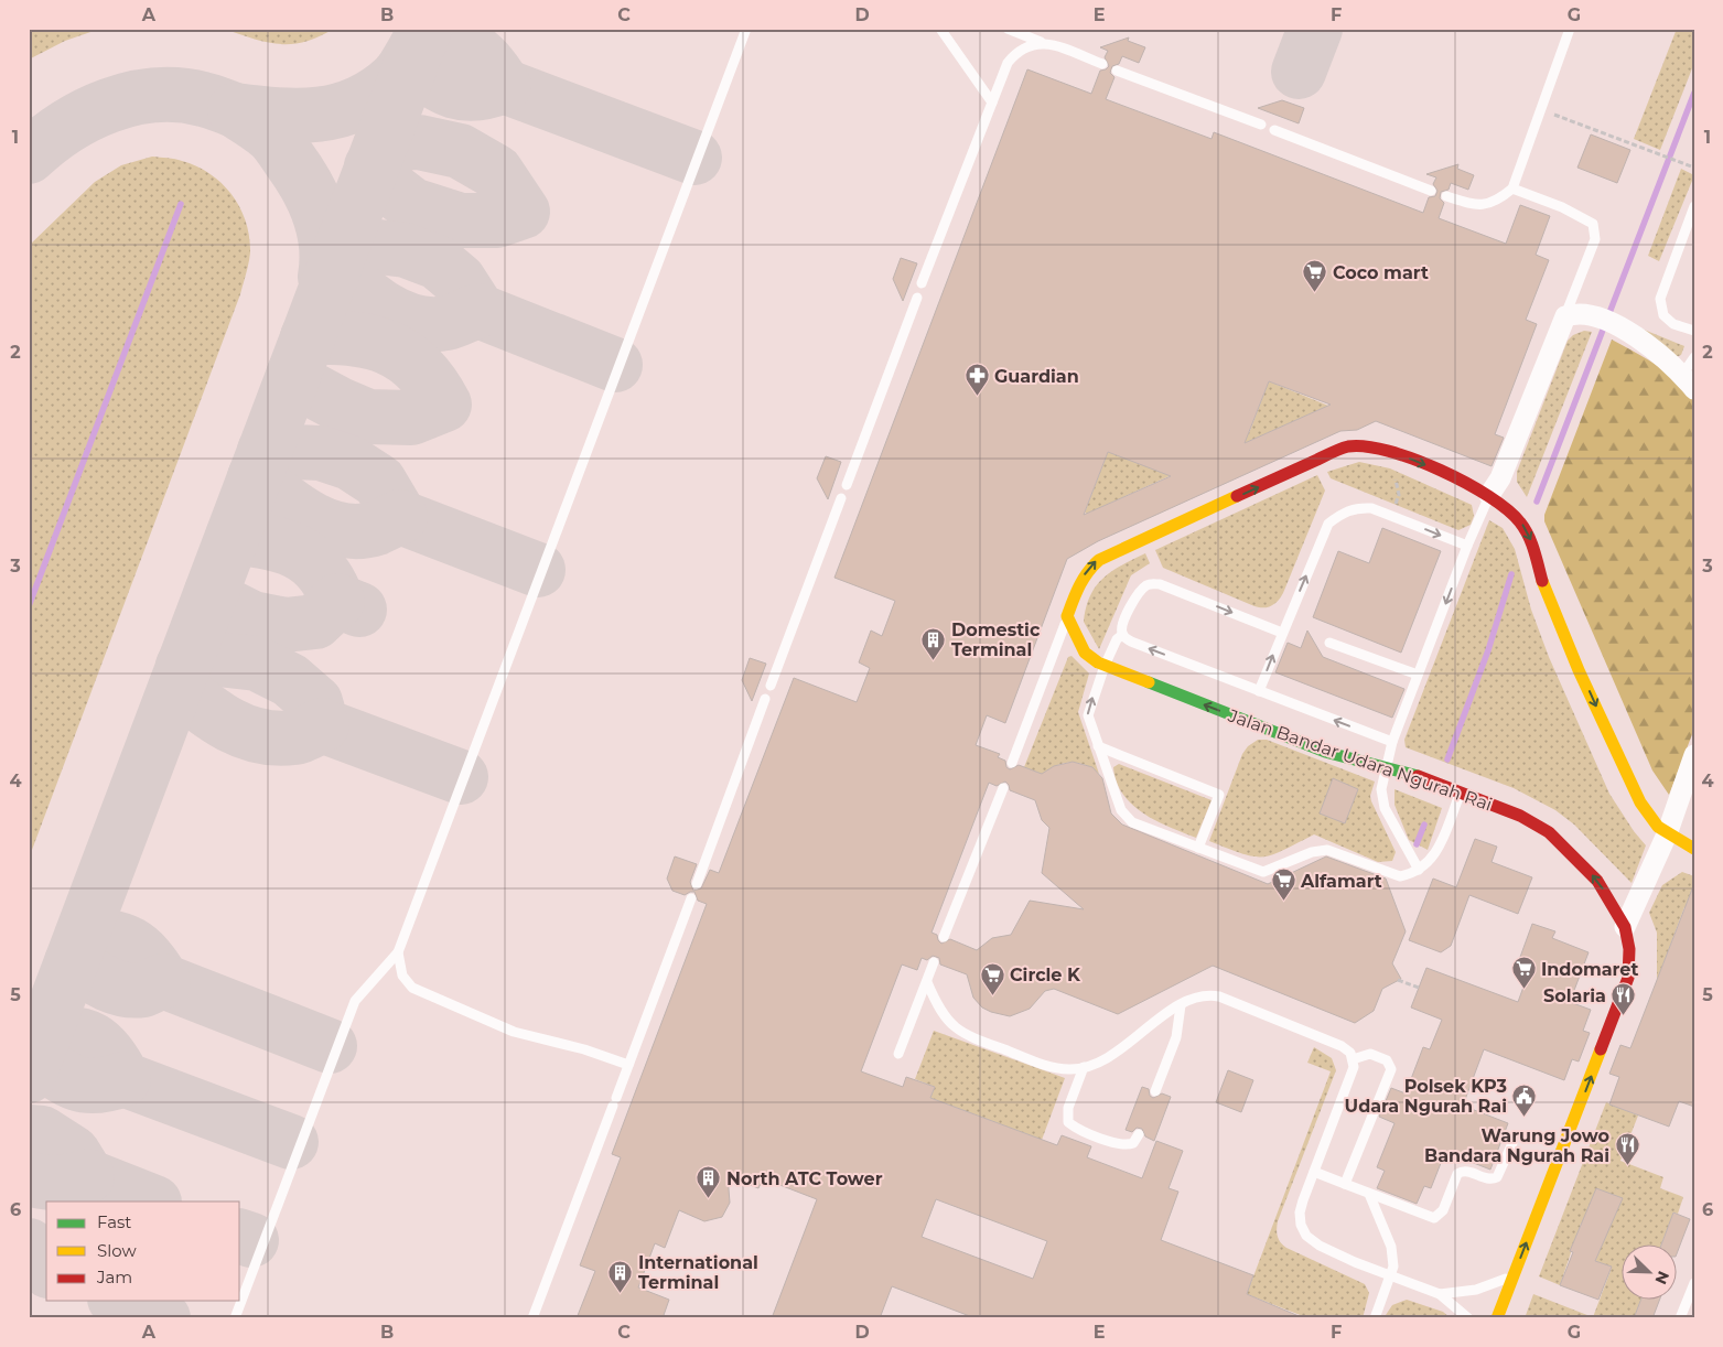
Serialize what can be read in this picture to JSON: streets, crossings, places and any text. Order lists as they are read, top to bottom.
{
  "streets": {
    "street": ["Jalan Bandar Udara Ngurah Rai"]
  },
  "one_way": ["Jalan Bandar Udara Ngurah Rai"],
  "places": {
    "supermarket": [
      "Coco mart",
      "Alfamart",
      "Indomaret",
      "Circle K"
    ],
    "pharmacy": ["Guardian"],
    "building": ["Domestic Terminal", "North ATC Tower", "International Terminal"],
    "restaurant": ["Solaria", "Warung Jowo Bandara Ngurah Rai"],
    "public building": ["Polsek KP3 Udara Ngurah Rai"]
  },
  "legend": ["Fast", "Slow", "Jam"],
  "north": "bottom right",
  "grid": {
    "columns": [
      "A",
      "B",
      "C",
      "D",
      "E",
      "F",
      "G"
    ],
    "rows": [
      "1",
      "2",
      "3",
      "4",
      "5",
      "6"
    ]
  }
}
